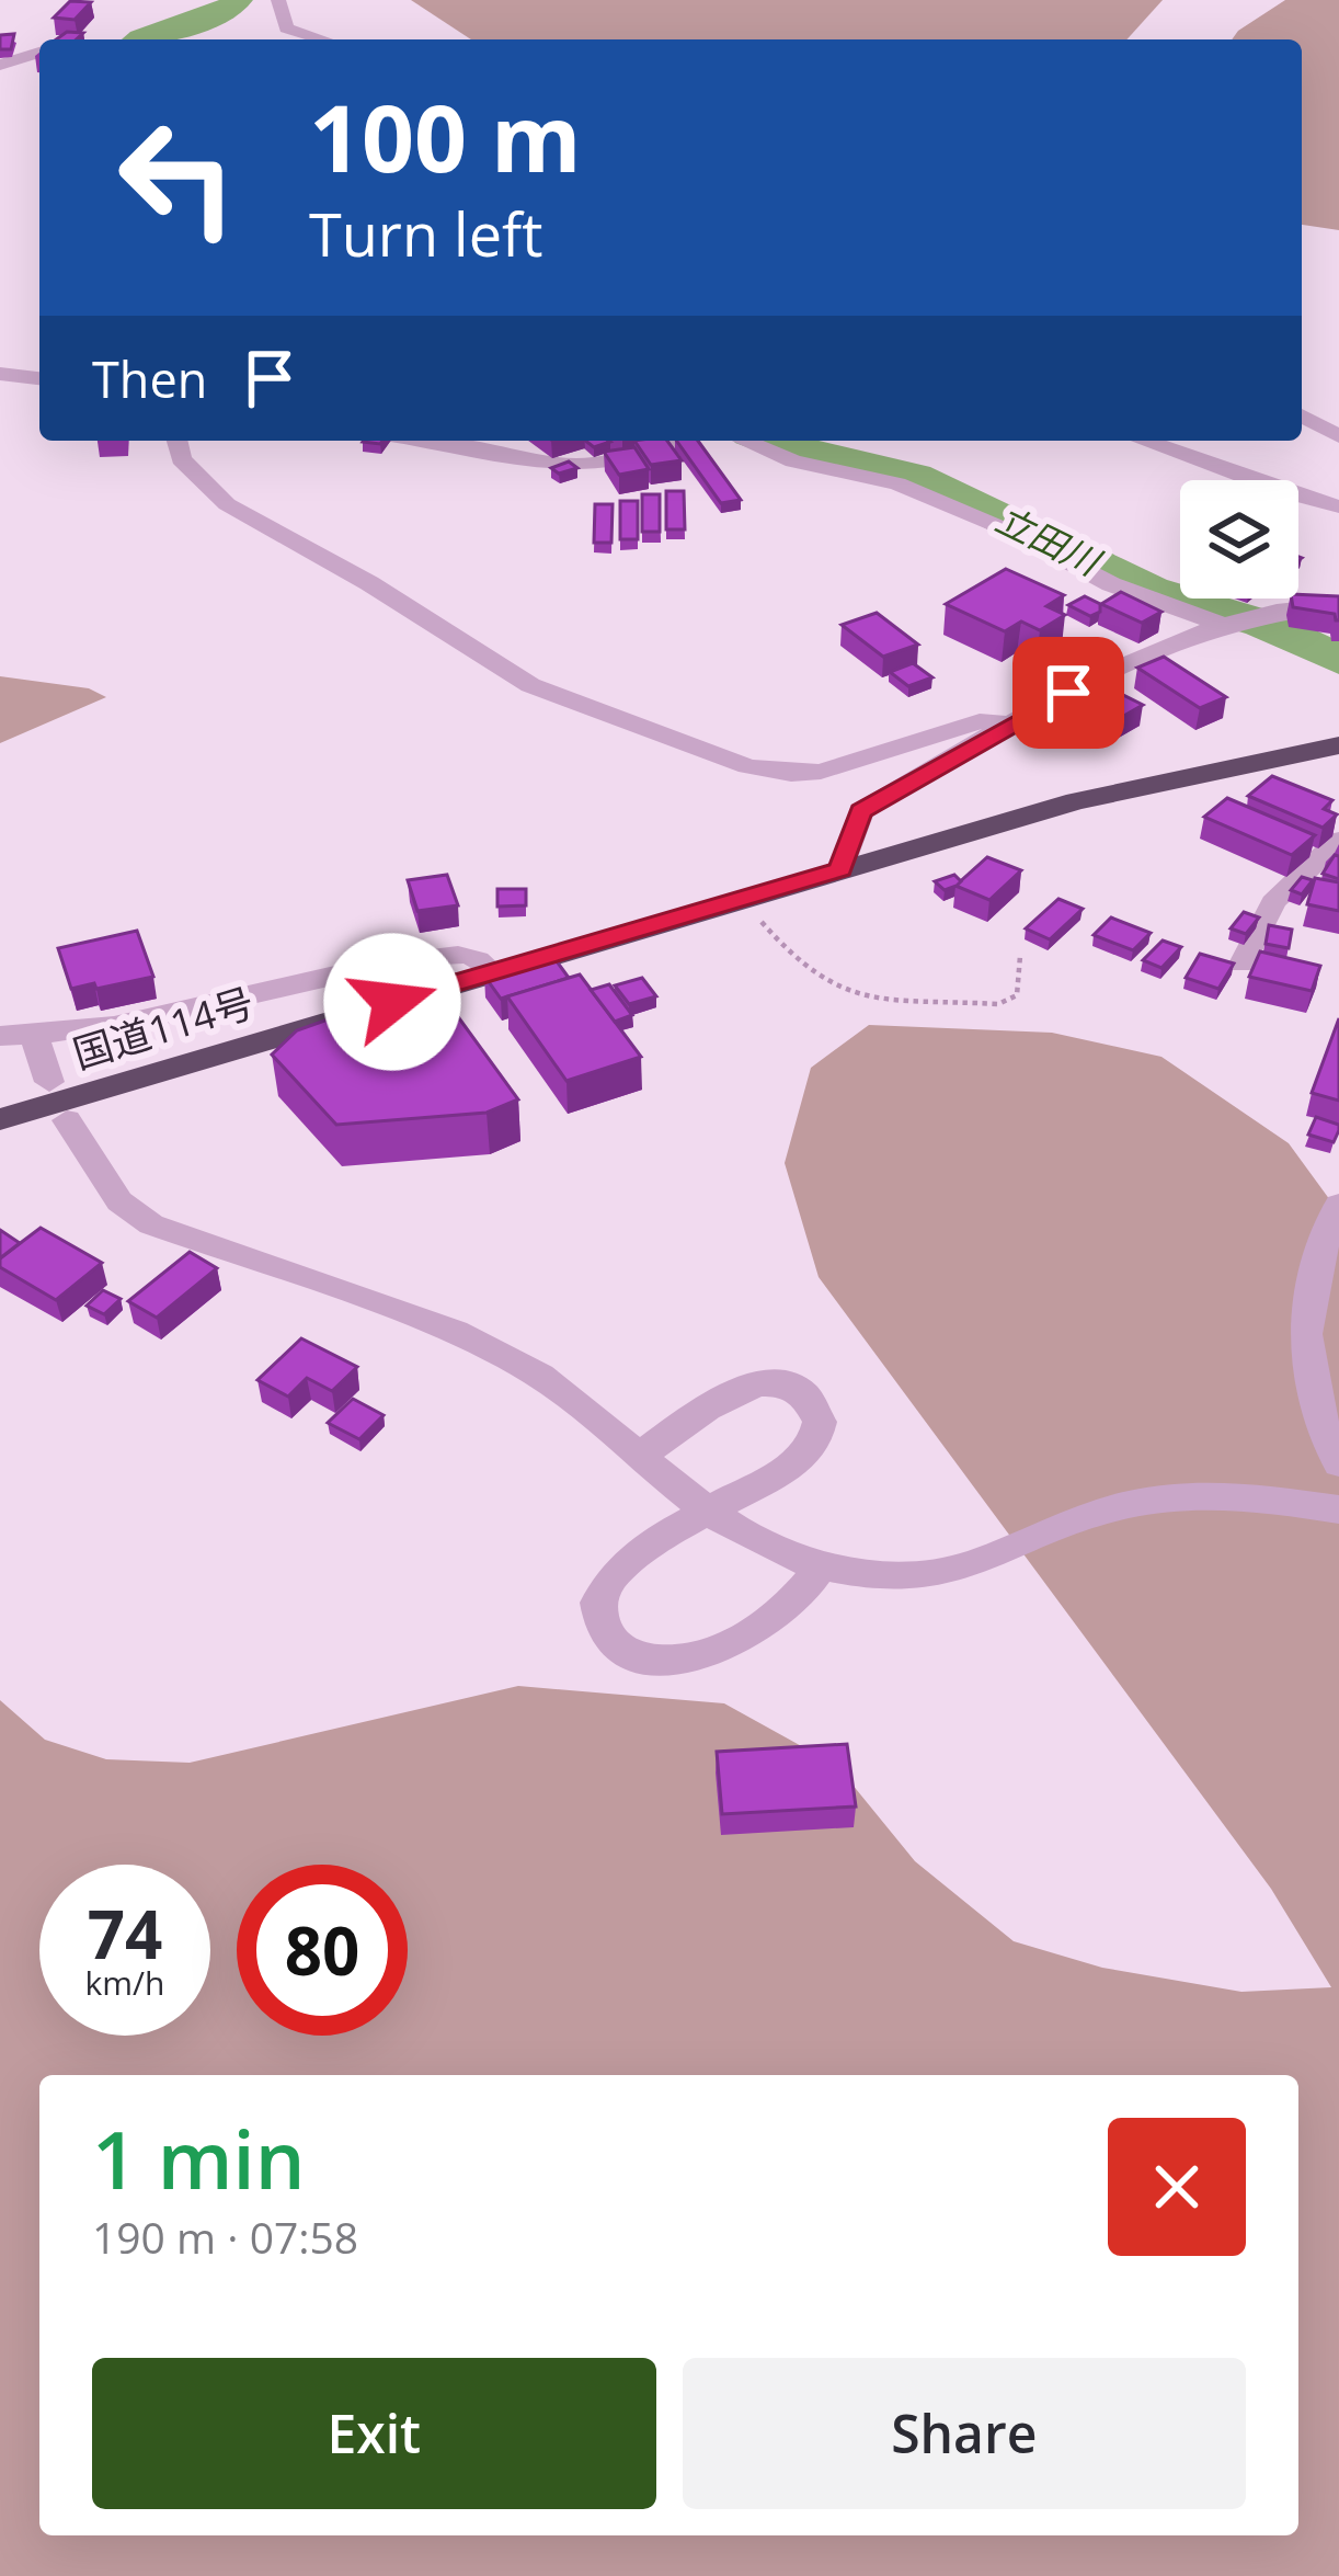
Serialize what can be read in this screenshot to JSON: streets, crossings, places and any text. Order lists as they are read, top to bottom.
{
  "streets": {
    "highway": ["国道114号"]
  },
  "water": ["立田川"],
  "page": {
    "turn": ["100 m", "Turn left"],
    "then": "Then",
    "speed": "74 km/h",
    "limit": "80",
    "heading": ["1 min", "190 m · 07:58"],
    "buttons": ["Exit", "Share"]
  }
}
